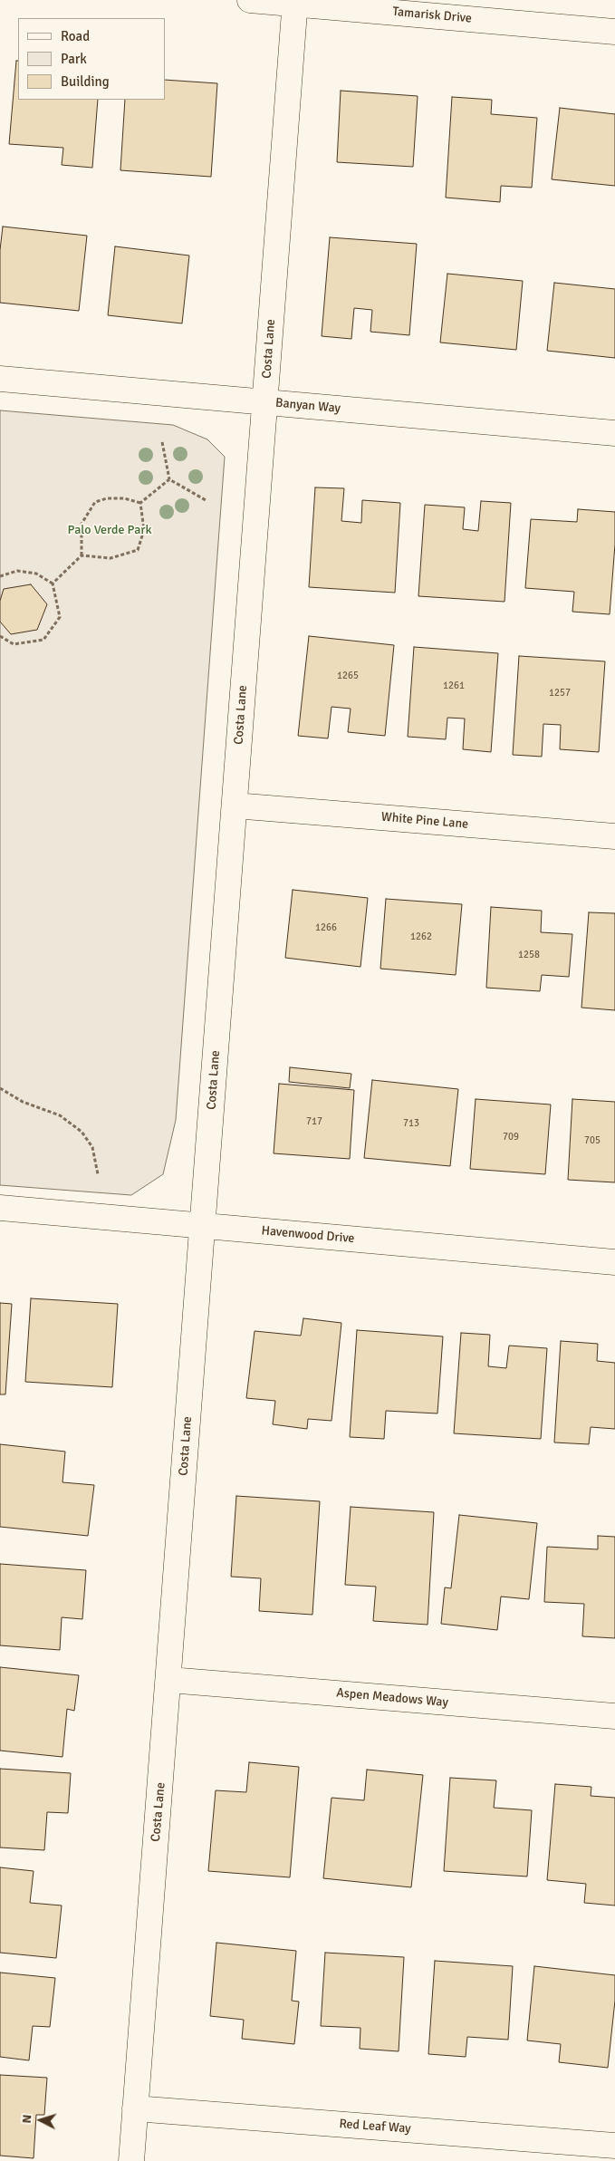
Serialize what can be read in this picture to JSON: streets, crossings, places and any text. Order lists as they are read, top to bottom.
{
  "streets": {
    "street": [
      "Tamarisk Drive",
      "Costa Lane",
      "Banyan Way",
      "White Pine Lane",
      "Havenwood Drive",
      "Aspen Meadows Way",
      "Red Leaf Way"
    ]
  },
  "crossings": [
    ["Tamarisk Drive", "Costa Lane"],
    ["Costa Lane", "Banyan Way"],
    ["Costa Lane", "White Pine Lane"],
    ["Costa Lane", "Havenwood Drive"],
    ["Costa Lane", "Aspen Meadows Way"],
    ["Costa Lane", "Red Leaf Way"]
  ],
  "parks": ["Palo Verde Park"],
  "house_numbers": [
    "1265",
    "1261",
    "1257",
    "1266",
    "1262",
    "1258",
    "717",
    "713",
    "709",
    "705"
  ],
  "legend": ["Road", "Park", "Building"],
  "north": "left"
}
